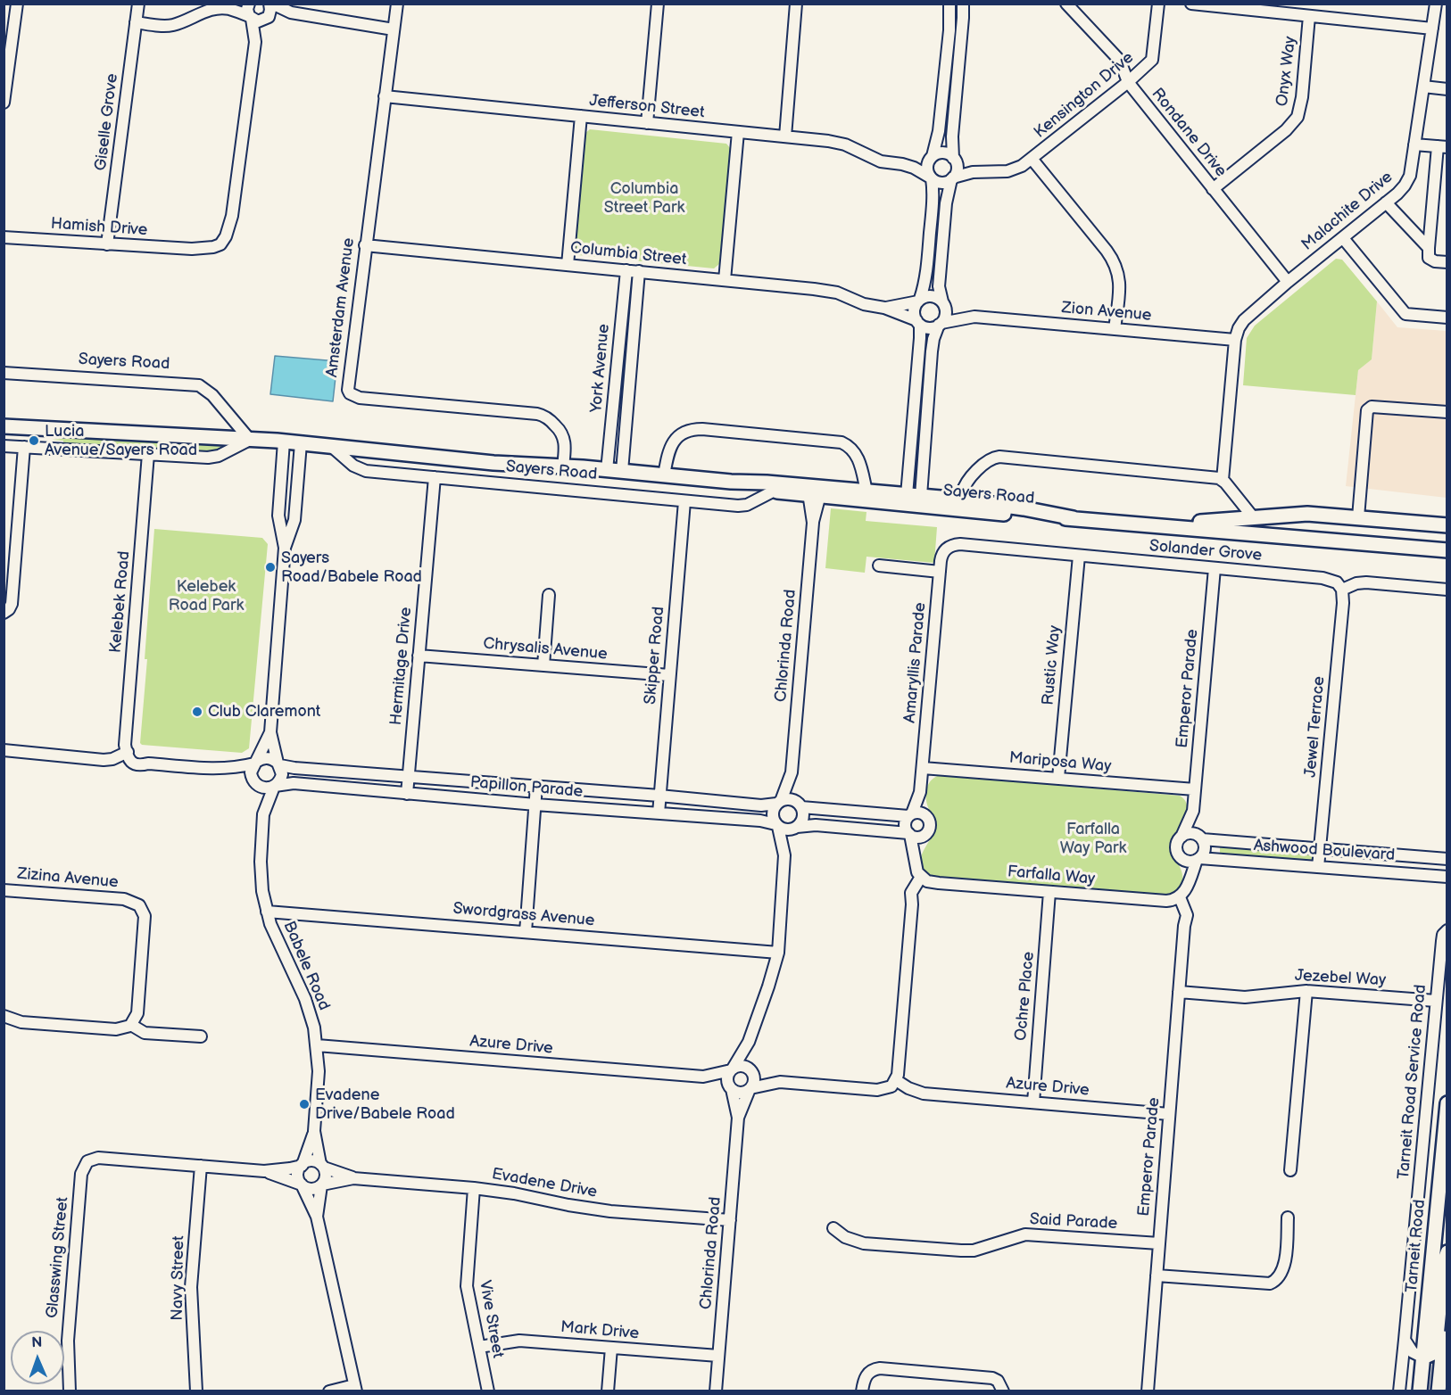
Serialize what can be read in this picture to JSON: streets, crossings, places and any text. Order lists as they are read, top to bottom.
{
  "streets": {
    "main road": ["Sayers Road", "Tarneit Road"],
    "street": [
      "Onyx Way",
      "Kensington Drive",
      "Jefferson Street",
      "Giselle Grove",
      "Rondane Drive",
      "Malachite Drive",
      "Hamish Drive",
      "Columbia Street",
      "Amsterdam Avenue",
      "Zion Avenue",
      "York Avenue",
      "Solander Grove",
      "Kelebek Road",
      "Chlorinda Road",
      "Chrysalis Avenue",
      "Skipper Road",
      "Amaryllis Parade",
      "Rustic Way",
      "Hermitage Drive",
      "Emperor Parade",
      "Jewel Terrace",
      "Mariposa Way",
      "Papillon Parade",
      "Ashwood Boulevard",
      "Farfalla Way",
      "Zizina Avenue",
      "Swordgrass Avenue",
      "Babele Road",
      "Jezebel Way",
      "Ochre Place",
      "Azure Drive",
      "Tarneit Road Service Road",
      "Evadene Drive",
      "Said Parade",
      "Glasswing Street",
      "Navy Street",
      "Vive Street",
      "Mark Drive"
    ]
  },
  "crossings": [
    ["Onyx Way", "Rondane Drive"],
    ["Kensington Drive", "Jefferson Street"],
    ["Kensington Drive", "Rondane Drive"],
    ["Jefferson Street", "Amsterdam Avenue"],
    ["Giselle Grove", "Hamish Drive"],
    ["Rondane Drive", "Malachite Drive"],
    ["Malachite Drive", "Zion Avenue"],
    ["Columbia Street", "Amsterdam Avenue"],
    ["Columbia Street", "Zion Avenue"],
    ["Columbia Street", "York Avenue"],
    ["Amsterdam Avenue", "Sayers Road"],
    ["Sayers Road", "York Avenue"],
    ["Sayers Road", "Kelebek Road"],
    ["Sayers Road", "Chlorinda Road"],
    ["Sayers Road", "Skipper Road"],
    ["Sayers Road", "Hermitage Drive"],
    ["Solander Grove", "Amaryllis Parade"],
    ["Solander Grove", "Rustic Way"],
    ["Solander Grove", "Emperor Parade"],
    ["Solander Grove", "Jewel Terrace"],
    ["Chlorinda Road", "Papillon Parade"],
    ["Chlorinda Road", "Azure Drive"],
    ["Chlorinda Road", "Evadene Drive"],
    ["Chlorinda Road", "Mark Drive"],
    ["Chrysalis Avenue", "Skipper Road"],
    ["Chrysalis Avenue", "Hermitage Drive"],
    ["Skipper Road", "Papillon Parade"],
    ["Amaryllis Parade", "Mariposa Way"],
    ["Rustic Way", "Mariposa Way"],
    ["Hermitage Drive", "Papillon Parade"],
    ["Emperor Parade", "Mariposa Way"],
    ["Emperor Parade", "Ashwood Boulevard"],
    ["Emperor Parade", "Farfalla Way"],
    ["Emperor Parade", "Jezebel Way"],
    ["Emperor Parade", "Azure Drive"],
    ["Emperor Parade", "Said Parade"],
    ["Jewel Terrace", "Ashwood Boulevard"],
    ["Papillon Parade", "Babele Road"],
    ["Farfalla Way", "Ochre Place"],
    ["Swordgrass Avenue", "Babele Road"],
    ["Babele Road", "Azure Drive"],
    ["Babele Road", "Evadene Drive"],
    ["Jezebel Way", "Tarneit Road Service Road"],
    ["Ochre Place", "Azure Drive"],
    ["Evadene Drive", "Vive Street"],
    ["Glasswing Street", "Navy Street"],
    ["Vive Street", "Mark Drive"]
  ],
  "parks": ["Columbia Street Park", "Kelebek Road Park", "Farfalla Way Park"],
  "places": [
    "Lucia Avenue/Sayers Road",
    "Sayers Road/Babele Road",
    "Club Claremont",
    "Evadene Drive/Babele Road"
  ],
  "north": "top"
}
